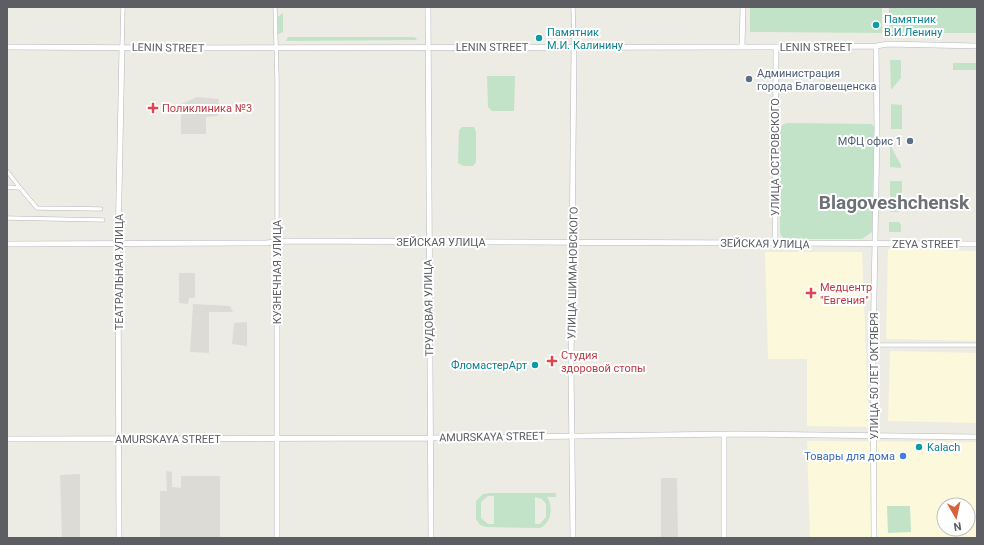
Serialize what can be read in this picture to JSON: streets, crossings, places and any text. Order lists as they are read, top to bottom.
{
  "streets": {
    "street": [
      "LENIN STREET",
      "УЛИЦА ОСТРОВСКОГО",
      "ЗЕЙСКАЯ УЛИЦА",
      "ZEYA STREET",
      "ТЕАТРАЛЬНАЯ УЛИЦА",
      "КУЗНЕЧНАЯ УЛИЦА",
      "УЛИЦА ШИМАНОВСКОГО",
      "ТРУДОВАЯ УЛИЦА",
      "УЛИЦА 50 ЛЕТ ОКТЯБРЯ",
      "AMURSKAYA STREET"
    ]
  },
  "crossings": [
    ["LENIN STREET", "УЛИЦА ОСТРОВСКОГО"],
    ["LENIN STREET", "ТЕАТРАЛЬНАЯ УЛИЦА"],
    ["LENIN STREET", "КУЗНЕЧНАЯ УЛИЦА"],
    ["LENIN STREET", "УЛИЦА ШИМАНОВСКОГО"],
    ["LENIN STREET", "ТРУДОВАЯ УЛИЦА"],
    ["LENIN STREET", "УЛИЦА 50 ЛЕТ ОКТЯБРЯ"],
    ["УЛИЦА ОСТРОВСКОГО", "ЗЕЙСКАЯ УЛИЦА"],
    ["ЗЕЙСКАЯ УЛИЦА", "ZEYA STREET"],
    ["ЗЕЙСКАЯ УЛИЦА", "ТЕАТРАЛЬНАЯ УЛИЦА"],
    ["ЗЕЙСКАЯ УЛИЦА", "КУЗНЕЧНАЯ УЛИЦА"],
    ["ЗЕЙСКАЯ УЛИЦА", "УЛИЦА ШИМАНОВСКОГО"],
    ["ЗЕЙСКАЯ УЛИЦА", "ТРУДОВАЯ УЛИЦА"],
    ["ЗЕЙСКАЯ УЛИЦА", "УЛИЦА 50 ЛЕТ ОКТЯБРЯ"],
    ["ZEYA STREET", "УЛИЦА 50 ЛЕТ ОКТЯБРЯ"],
    ["ТЕАТРАЛЬНАЯ УЛИЦА", "AMURSKAYA STREET"],
    ["КУЗНЕЧНАЯ УЛИЦА", "AMURSKAYA STREET"],
    ["УЛИЦА ШИМАНОВСКОГО", "AMURSKAYA STREET"],
    ["ТРУДОВАЯ УЛИЦА", "AMURSKAYA STREET"],
    ["УЛИЦА 50 ЛЕТ ОКТЯБРЯ", "AMURSKAYA STREET"]
  ],
  "districts": ["Blagoveshchensk"],
  "places": {
    "other": [
      "Памятник В.И.Ленину",
      "Памятник М.И. Калинину",
      "Администрация города Благовещенска",
      "МФЦ офис 1",
      "ФломастерАрт",
      "Kalach",
      "Товары для дома"
    ],
    "health": ["Поликлиника №3", "Медцентр \"Евгения\"", "Студия здоровой стопы"]
  },
  "north": "bottom"
}
